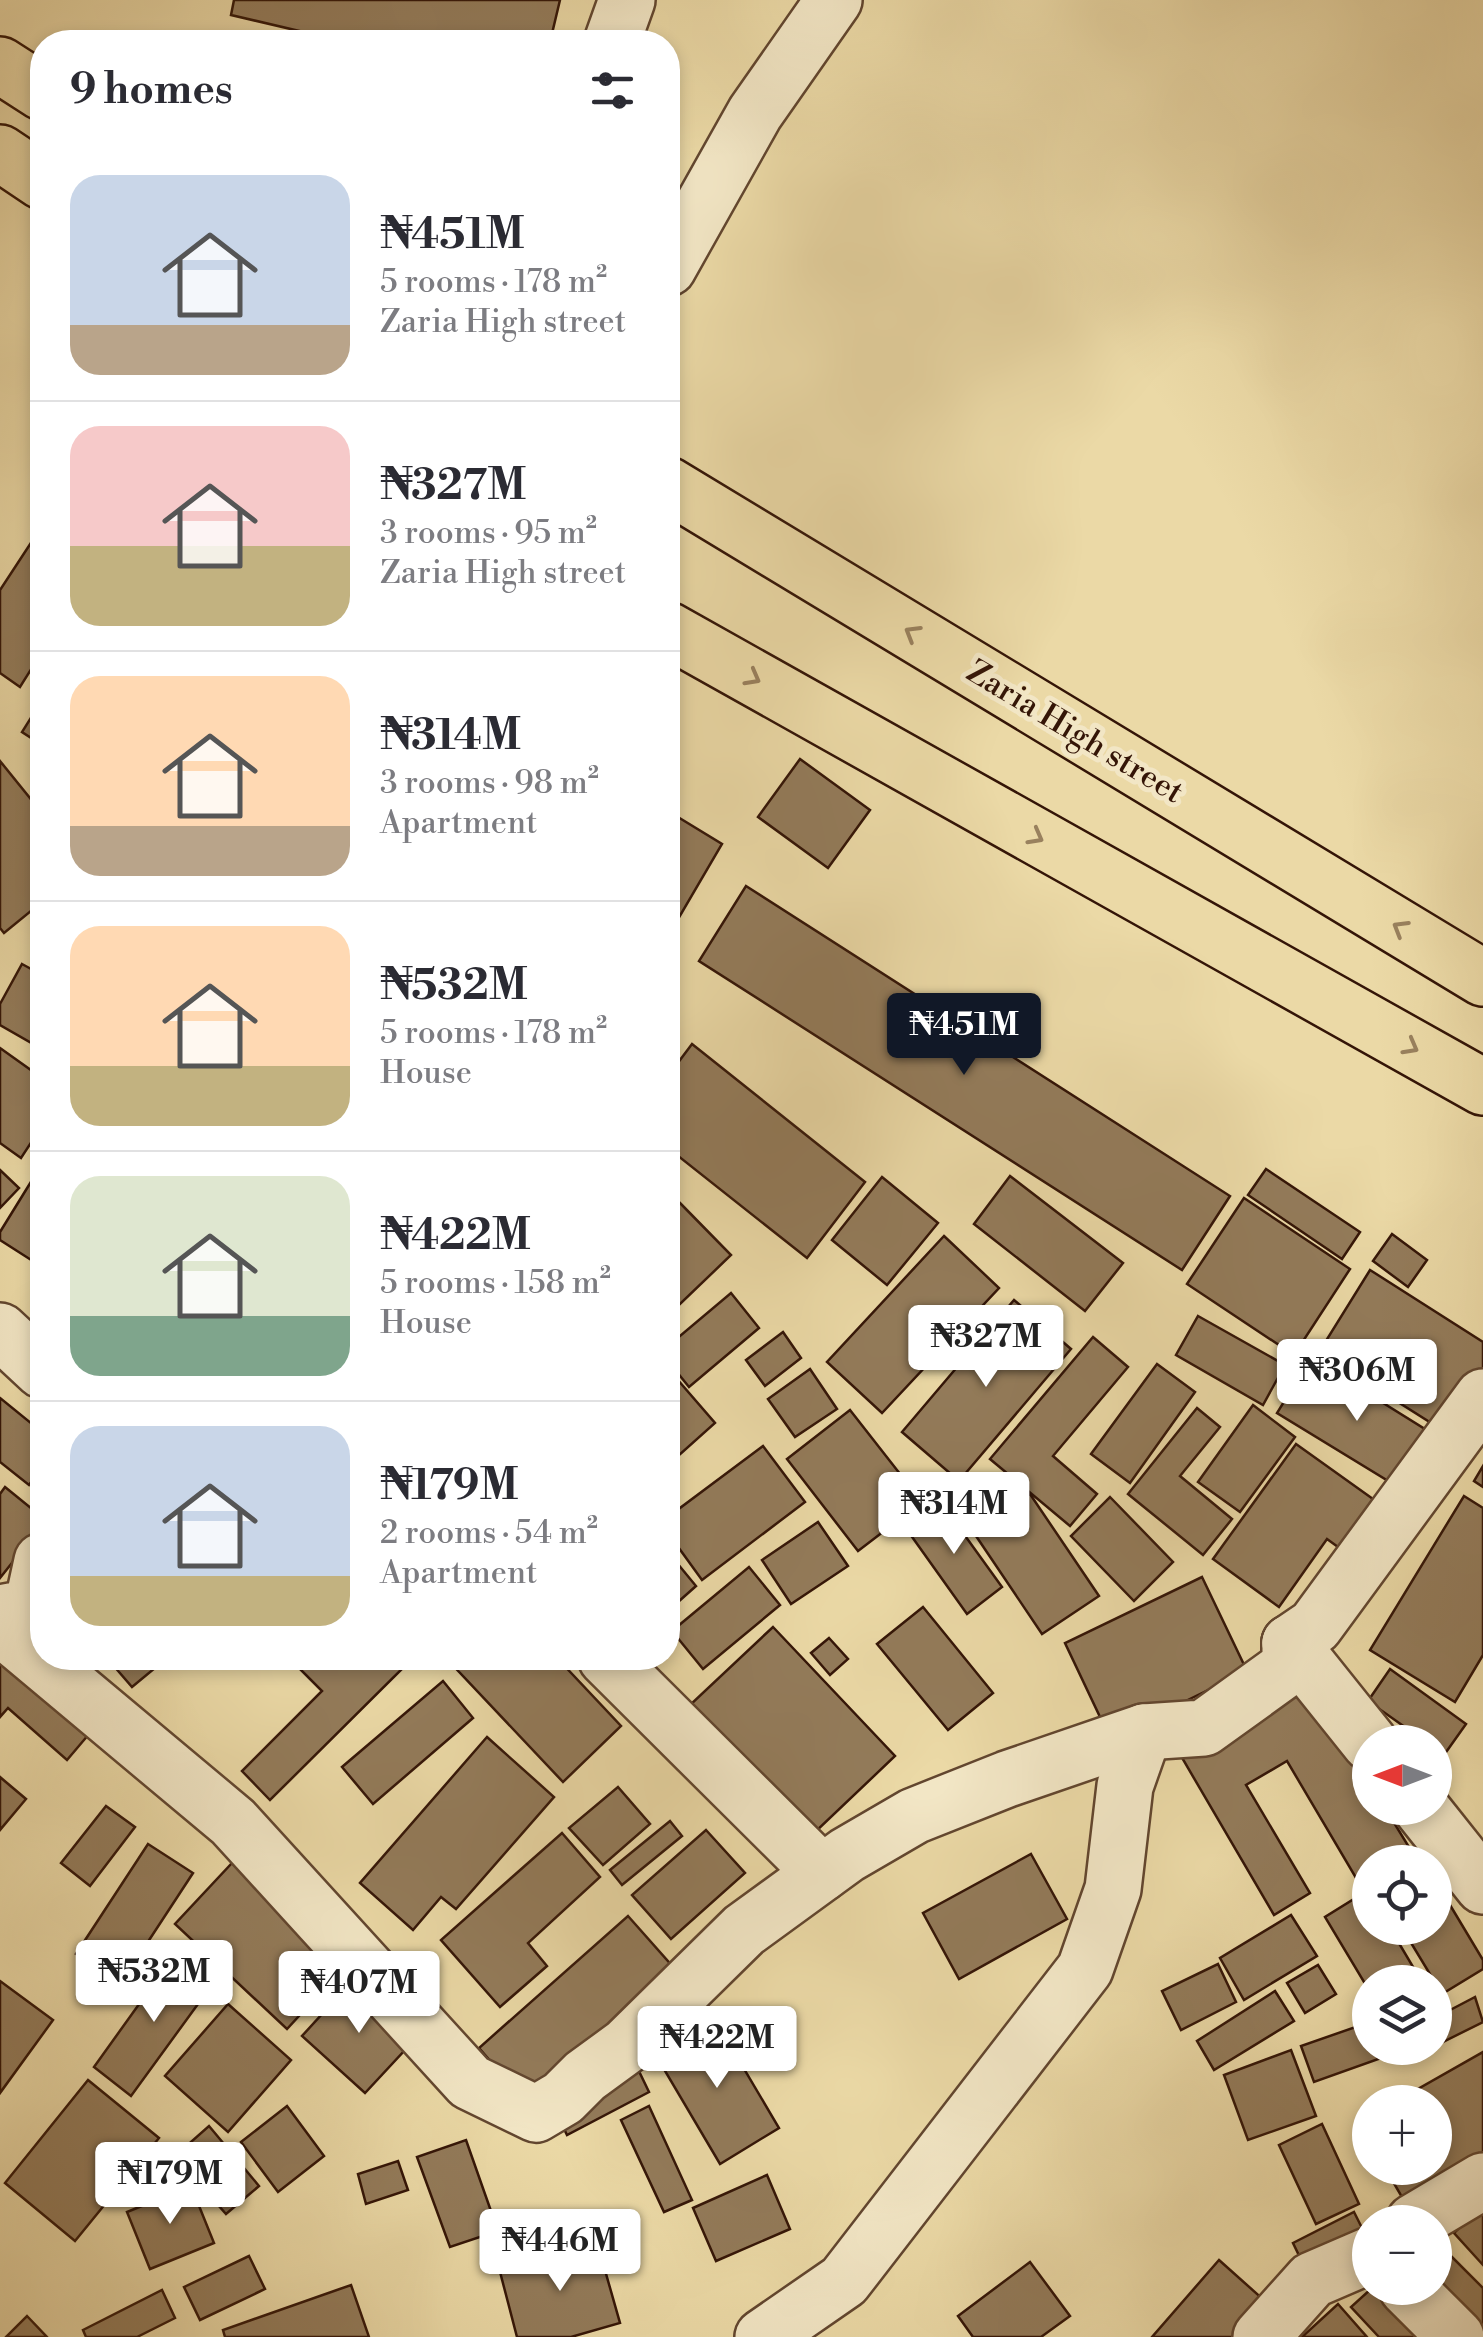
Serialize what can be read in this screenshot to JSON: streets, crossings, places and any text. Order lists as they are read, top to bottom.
{
  "streets": {
    "main road": ["Zaria High street"]
  },
  "north": "left",
  "page": {
    "heading": "9 homes",
    "list": [
      {
        "name": "₦451M",
        "note": "5 rooms · 178 m² · Zaria High street"
      },
      {
        "name": "₦327M",
        "note": "3 rooms · 95 m² · Zaria High street"
      },
      {
        "name": "₦314M",
        "note": "3 rooms · 98 m² · Apartment"
      },
      {
        "name": "₦532M",
        "note": "5 rooms · 178 m² · House"
      },
      {
        "name": "₦422M",
        "note": "5 rooms · 158 m² · House"
      },
      {
        "name": "₦179M",
        "note": "2 rooms · 54 m² · Apartment"
      }
    ],
    "price": [
      "₦451M",
      "₦327M",
      "₦306M",
      "₦314M",
      "₦532M",
      "₦407M",
      "₦422M",
      "₦179M",
      "₦446M"
    ],
    "map_buttons": ["+", "−"]
  }
}
